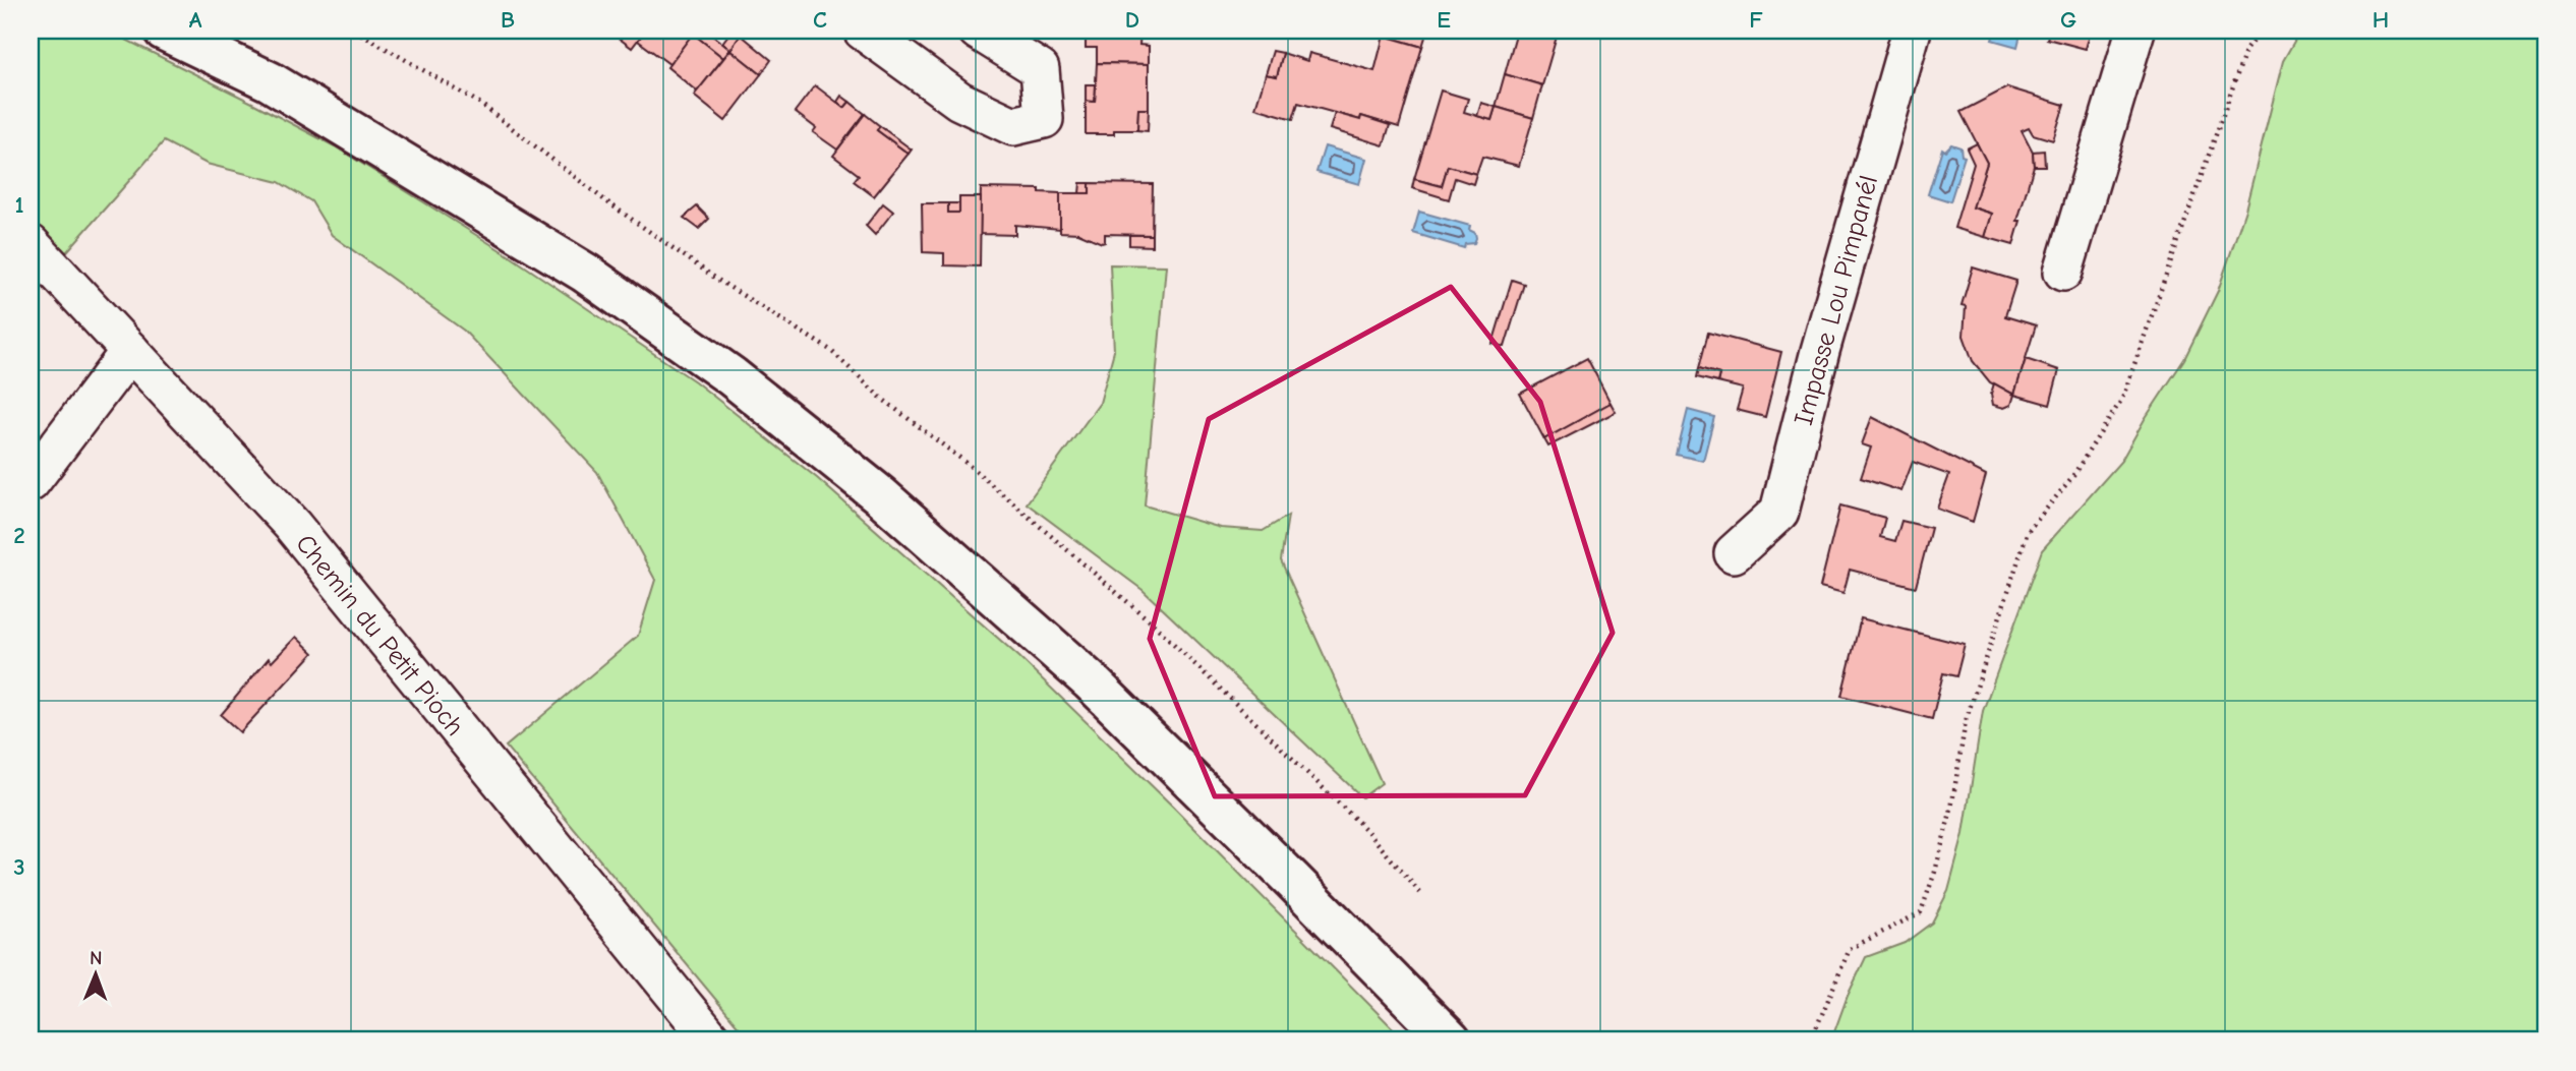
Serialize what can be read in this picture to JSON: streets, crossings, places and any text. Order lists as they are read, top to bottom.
{
  "streets": {
    "street": ["Impasse Lou Pimpanél", "Chemin du Petit Pioch"]
  },
  "north": "top",
  "grid": {
    "columns": [
      "A",
      "B",
      "C",
      "D",
      "E",
      "F",
      "G",
      "H"
    ],
    "rows": ["1", "2", "3"]
  }
}
